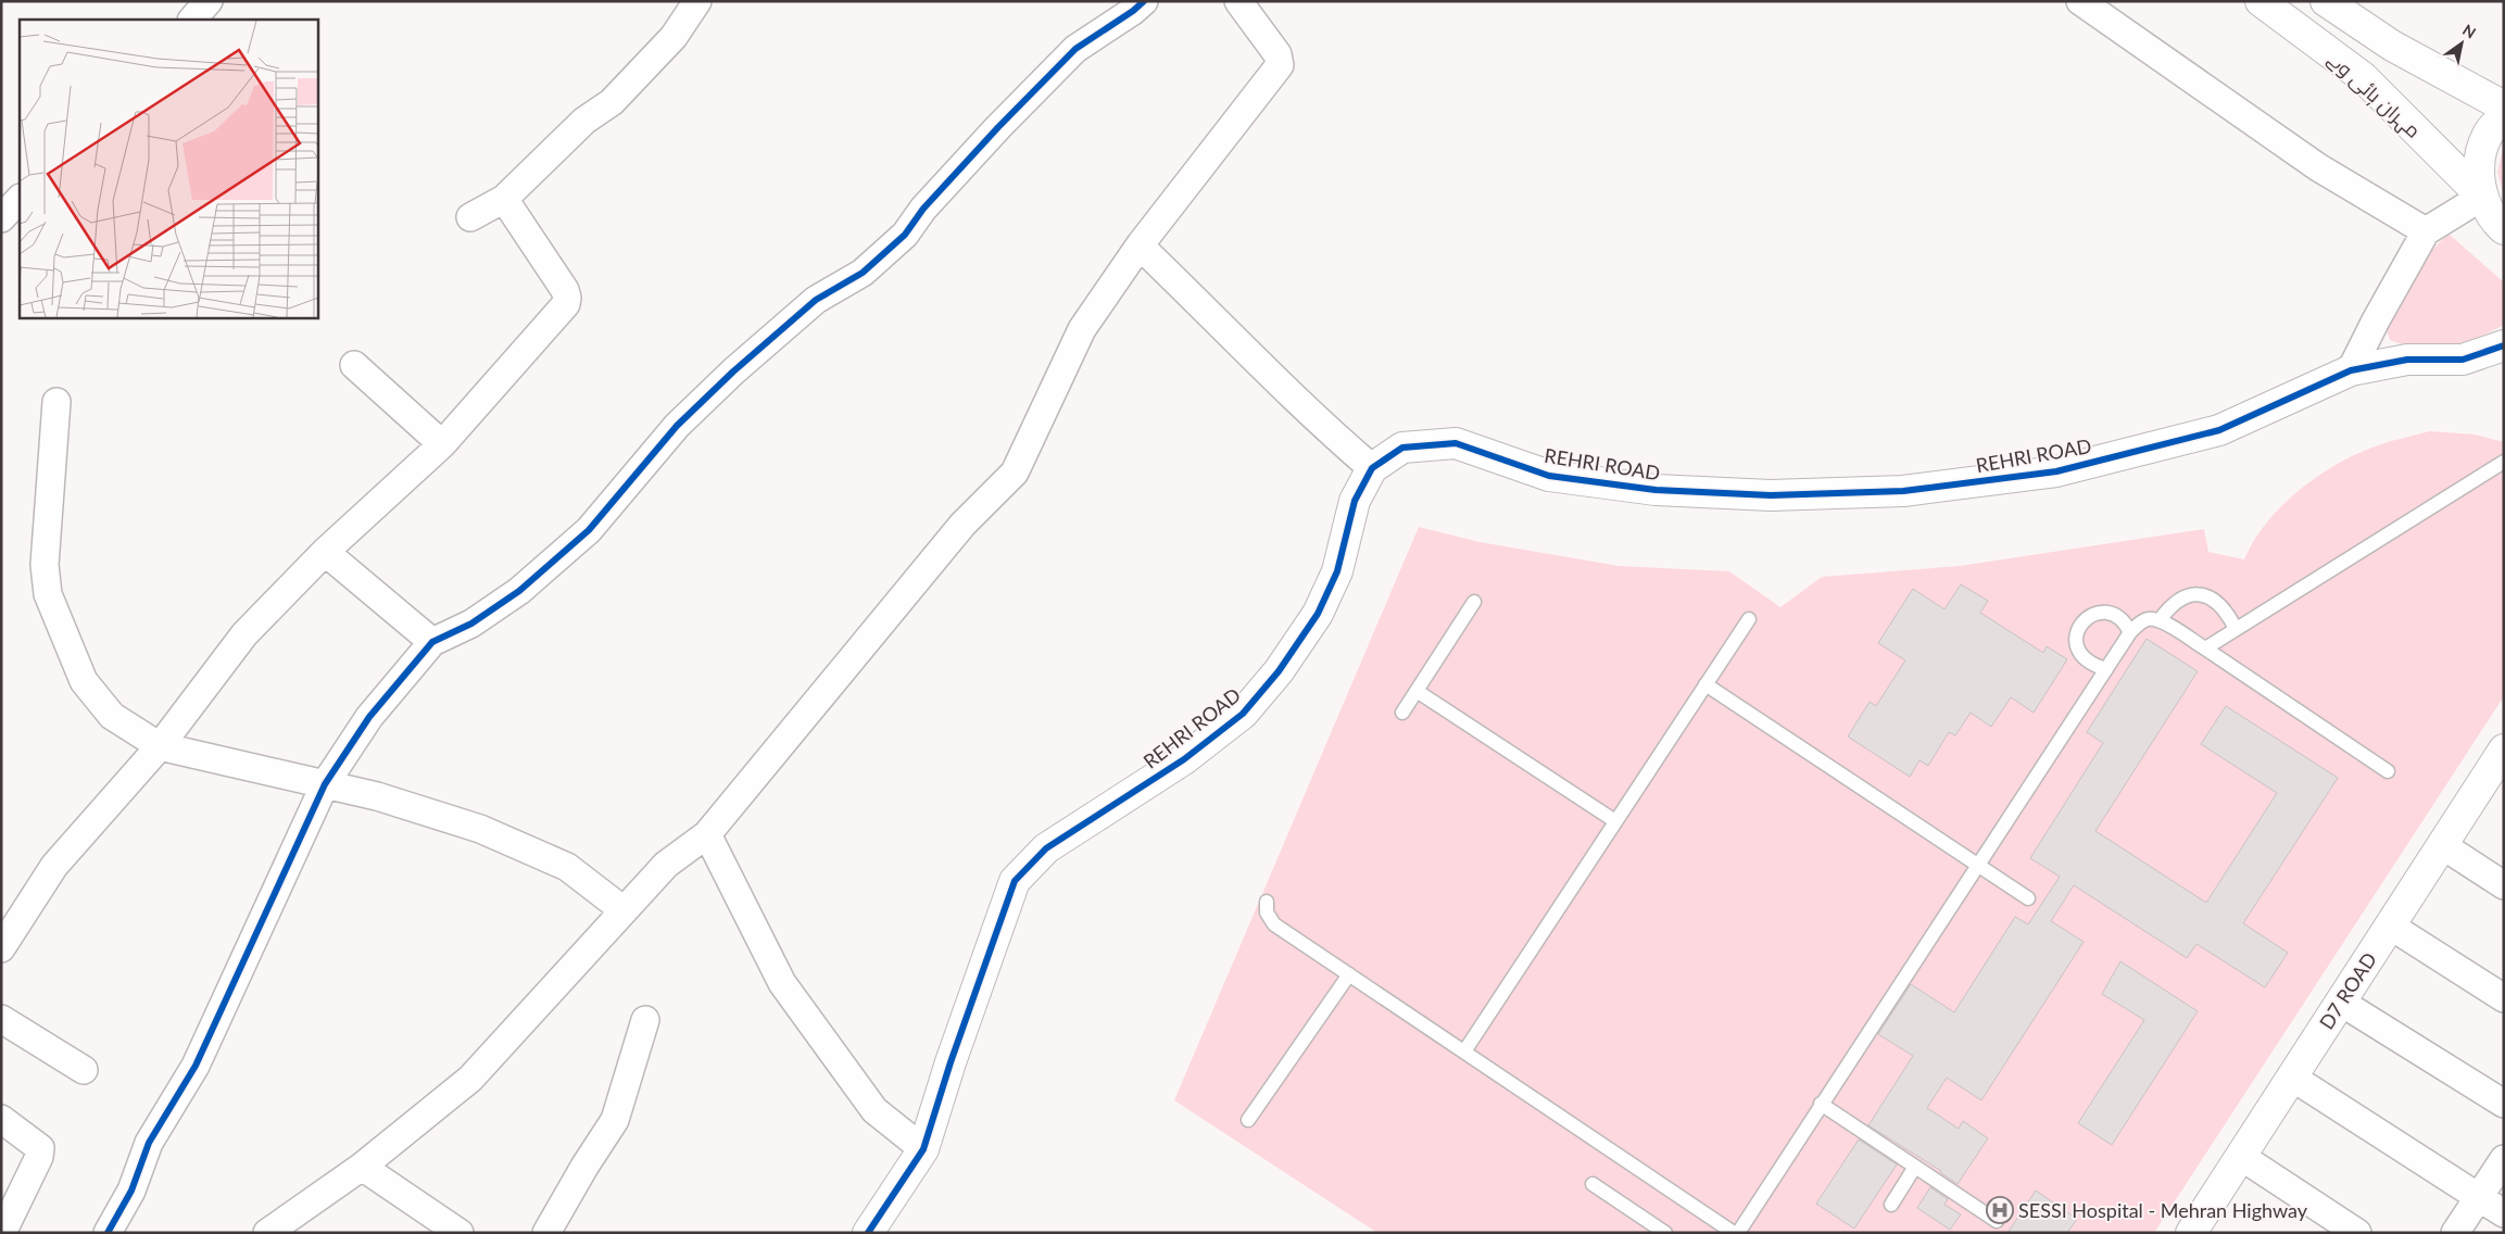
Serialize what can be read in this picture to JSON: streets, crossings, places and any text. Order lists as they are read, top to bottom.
{
  "streets": {
    "street": ["مہران ہائی وے", "REHRI ROAD", "D7 ROAD"]
  },
  "places": {
    "hospital": ["SESSI Hospital - Mehran Highway"]
  },
  "north": "top right"
}
